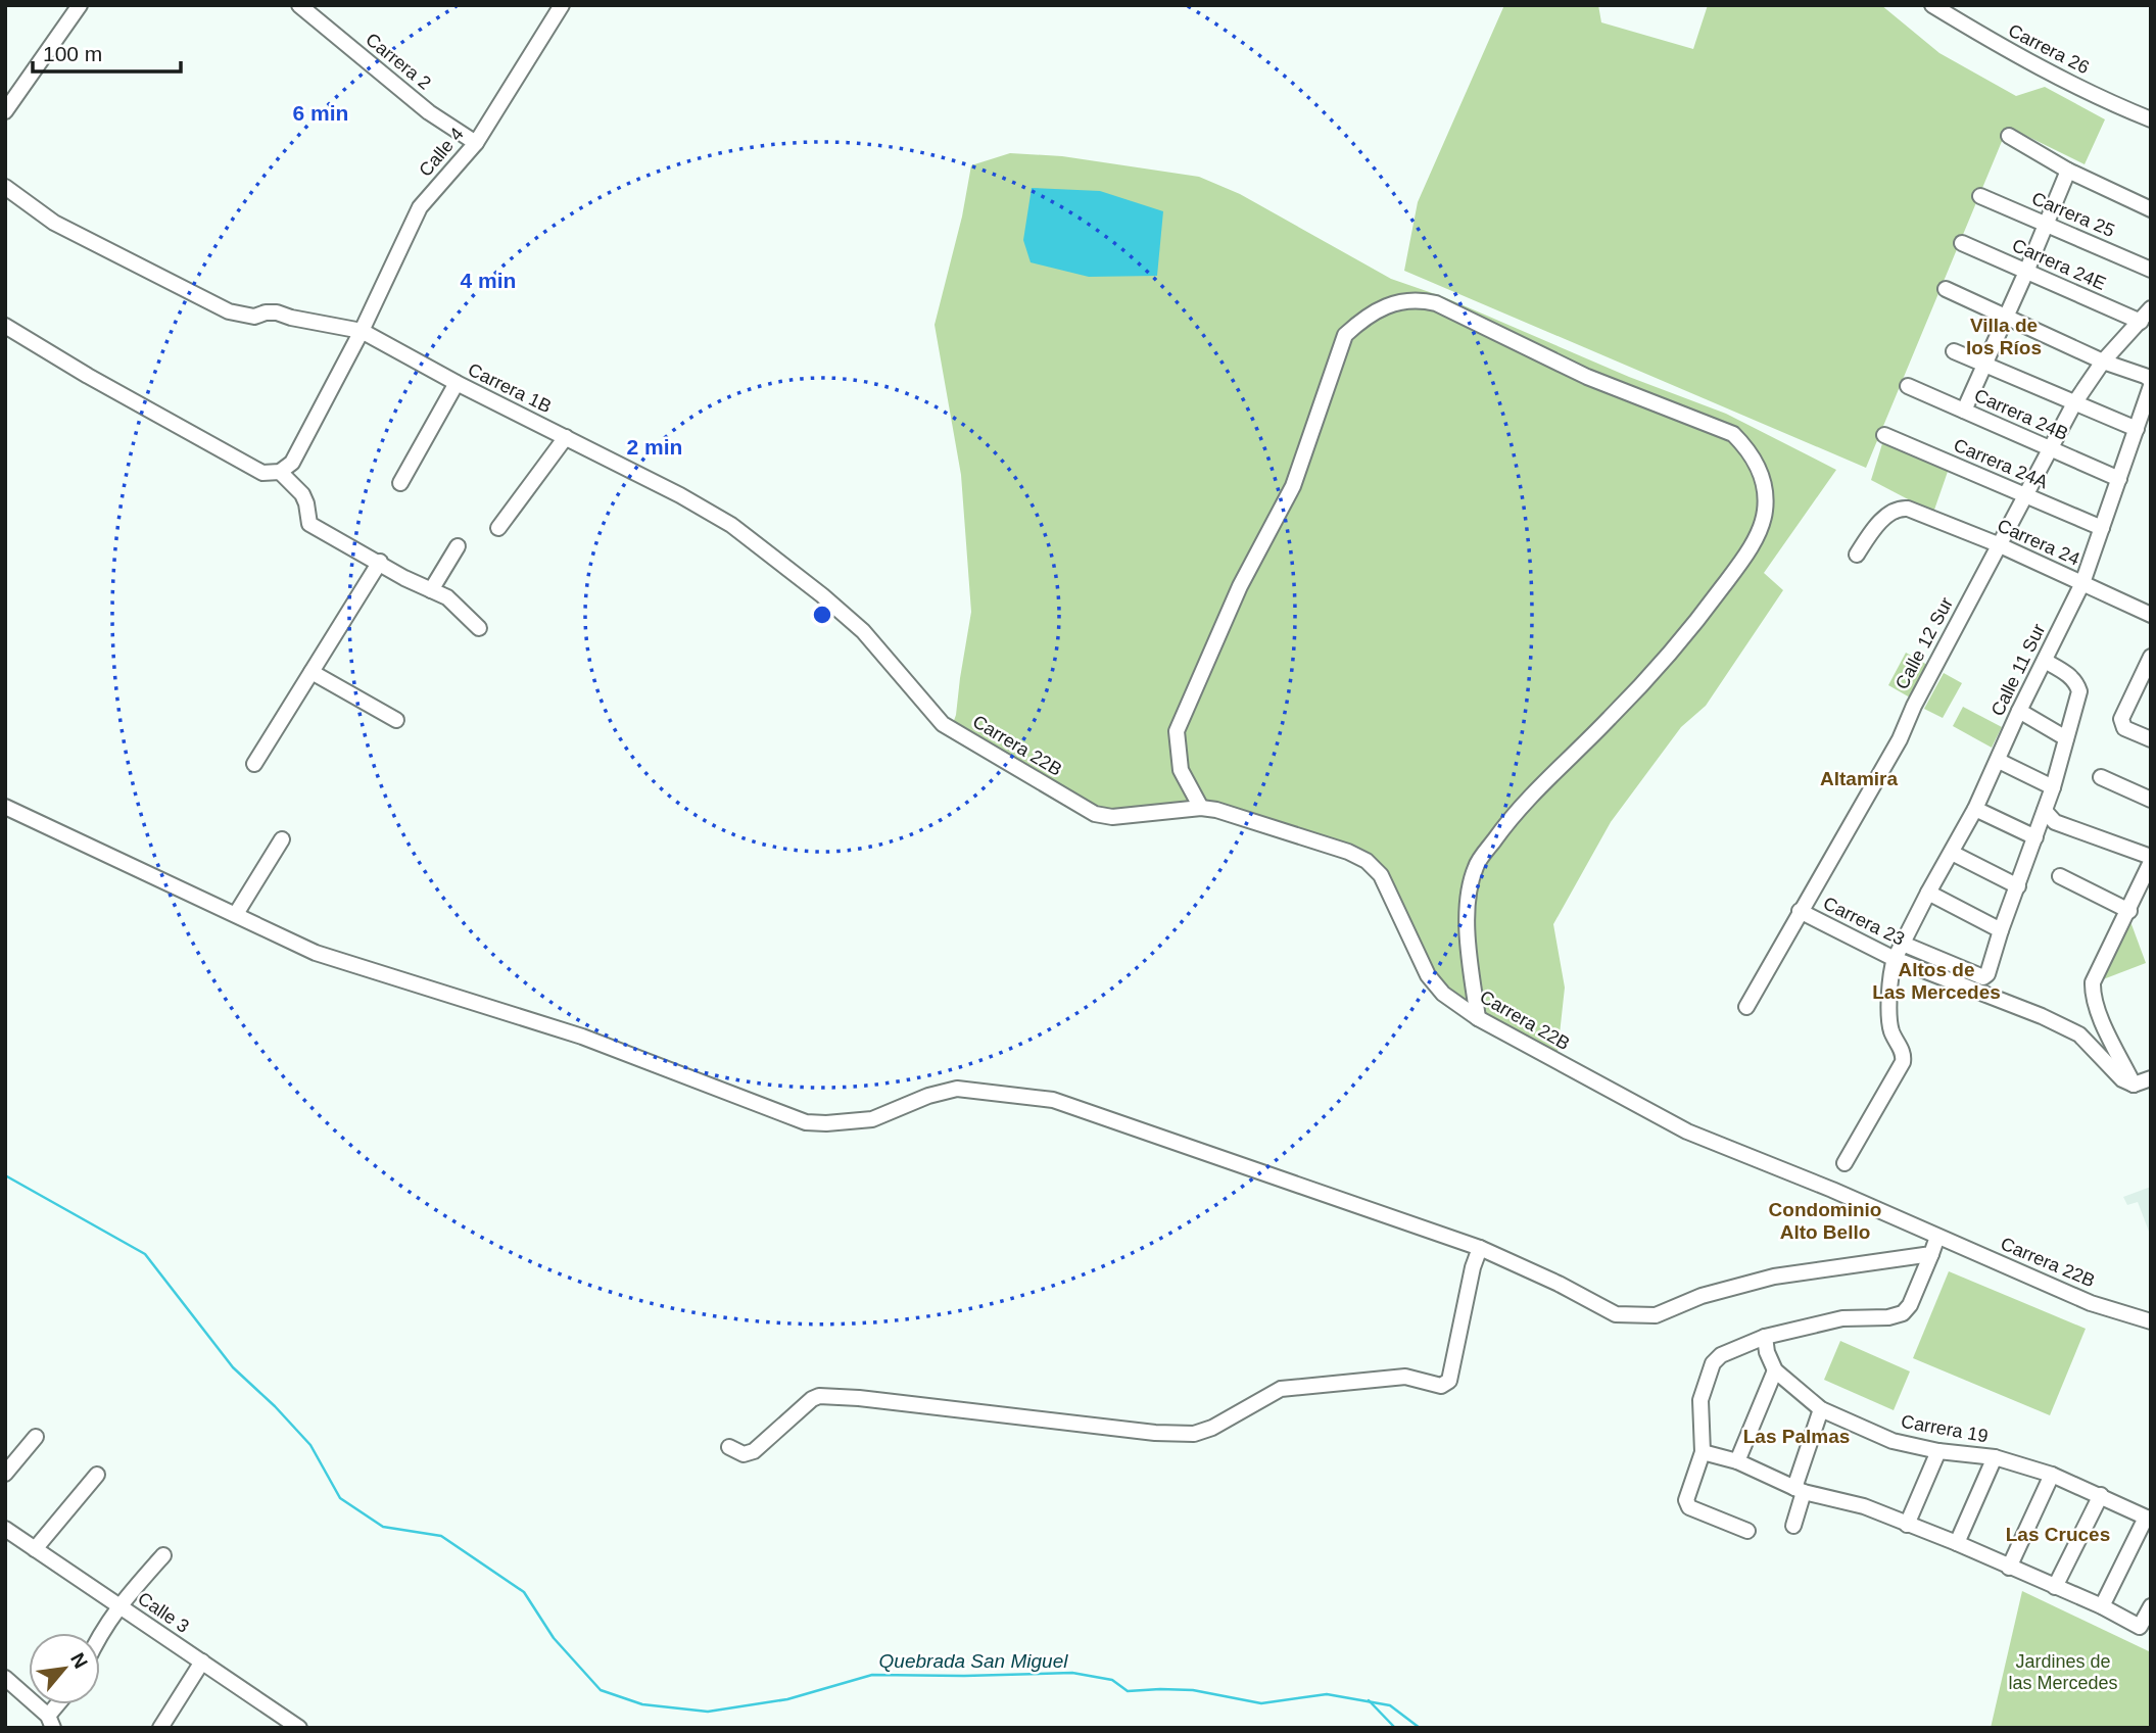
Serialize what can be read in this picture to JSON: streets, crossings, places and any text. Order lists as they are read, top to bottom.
{
  "streets": {
    "street": [
      "Carrera 26",
      "Carrera 2",
      "Calle 4",
      "Carrera 25",
      "Carrera 24E",
      "Carrera 1B",
      "Carrera 24B",
      "Carrera 24A",
      "Carrera 24",
      "Calle 12 Sur",
      "Calle 11 Sur",
      "Carrera 22B",
      "Carrera 23",
      "Carrera 19",
      "Calle 3"
    ]
  },
  "crossings": [
    ["Carrera 2", "Calle 4"],
    ["Calle 4", "Carrera 1B"],
    ["Carrera 24E", "Calle 12 Sur"],
    ["Carrera 1B", "Carrera 22B"],
    ["Carrera 24B", "Calle 12 Sur"],
    ["Carrera 24B", "Calle 11 Sur"],
    ["Carrera 24A", "Calle 12 Sur"],
    ["Carrera 24A", "Calle 11 Sur"],
    ["Carrera 24", "Calle 12 Sur"],
    ["Carrera 24", "Calle 11 Sur"],
    ["Calle 12 Sur", "Carrera 23"],
    ["Calle 11 Sur", "Carrera 23"]
  ],
  "districts": [
    "Villa de los Ríos",
    "Altamira",
    "Altos de Las Mercedes",
    "Condominio Alto Bello",
    "Las Palmas",
    "Las Cruces"
  ],
  "water": ["Quebrada San Miguel"],
  "parks": ["Jardines de las Mercedes"],
  "scale_bar": "100 m",
  "north": "top right",
  "rings": ["6 min", "4 min", "2 min"]
}
